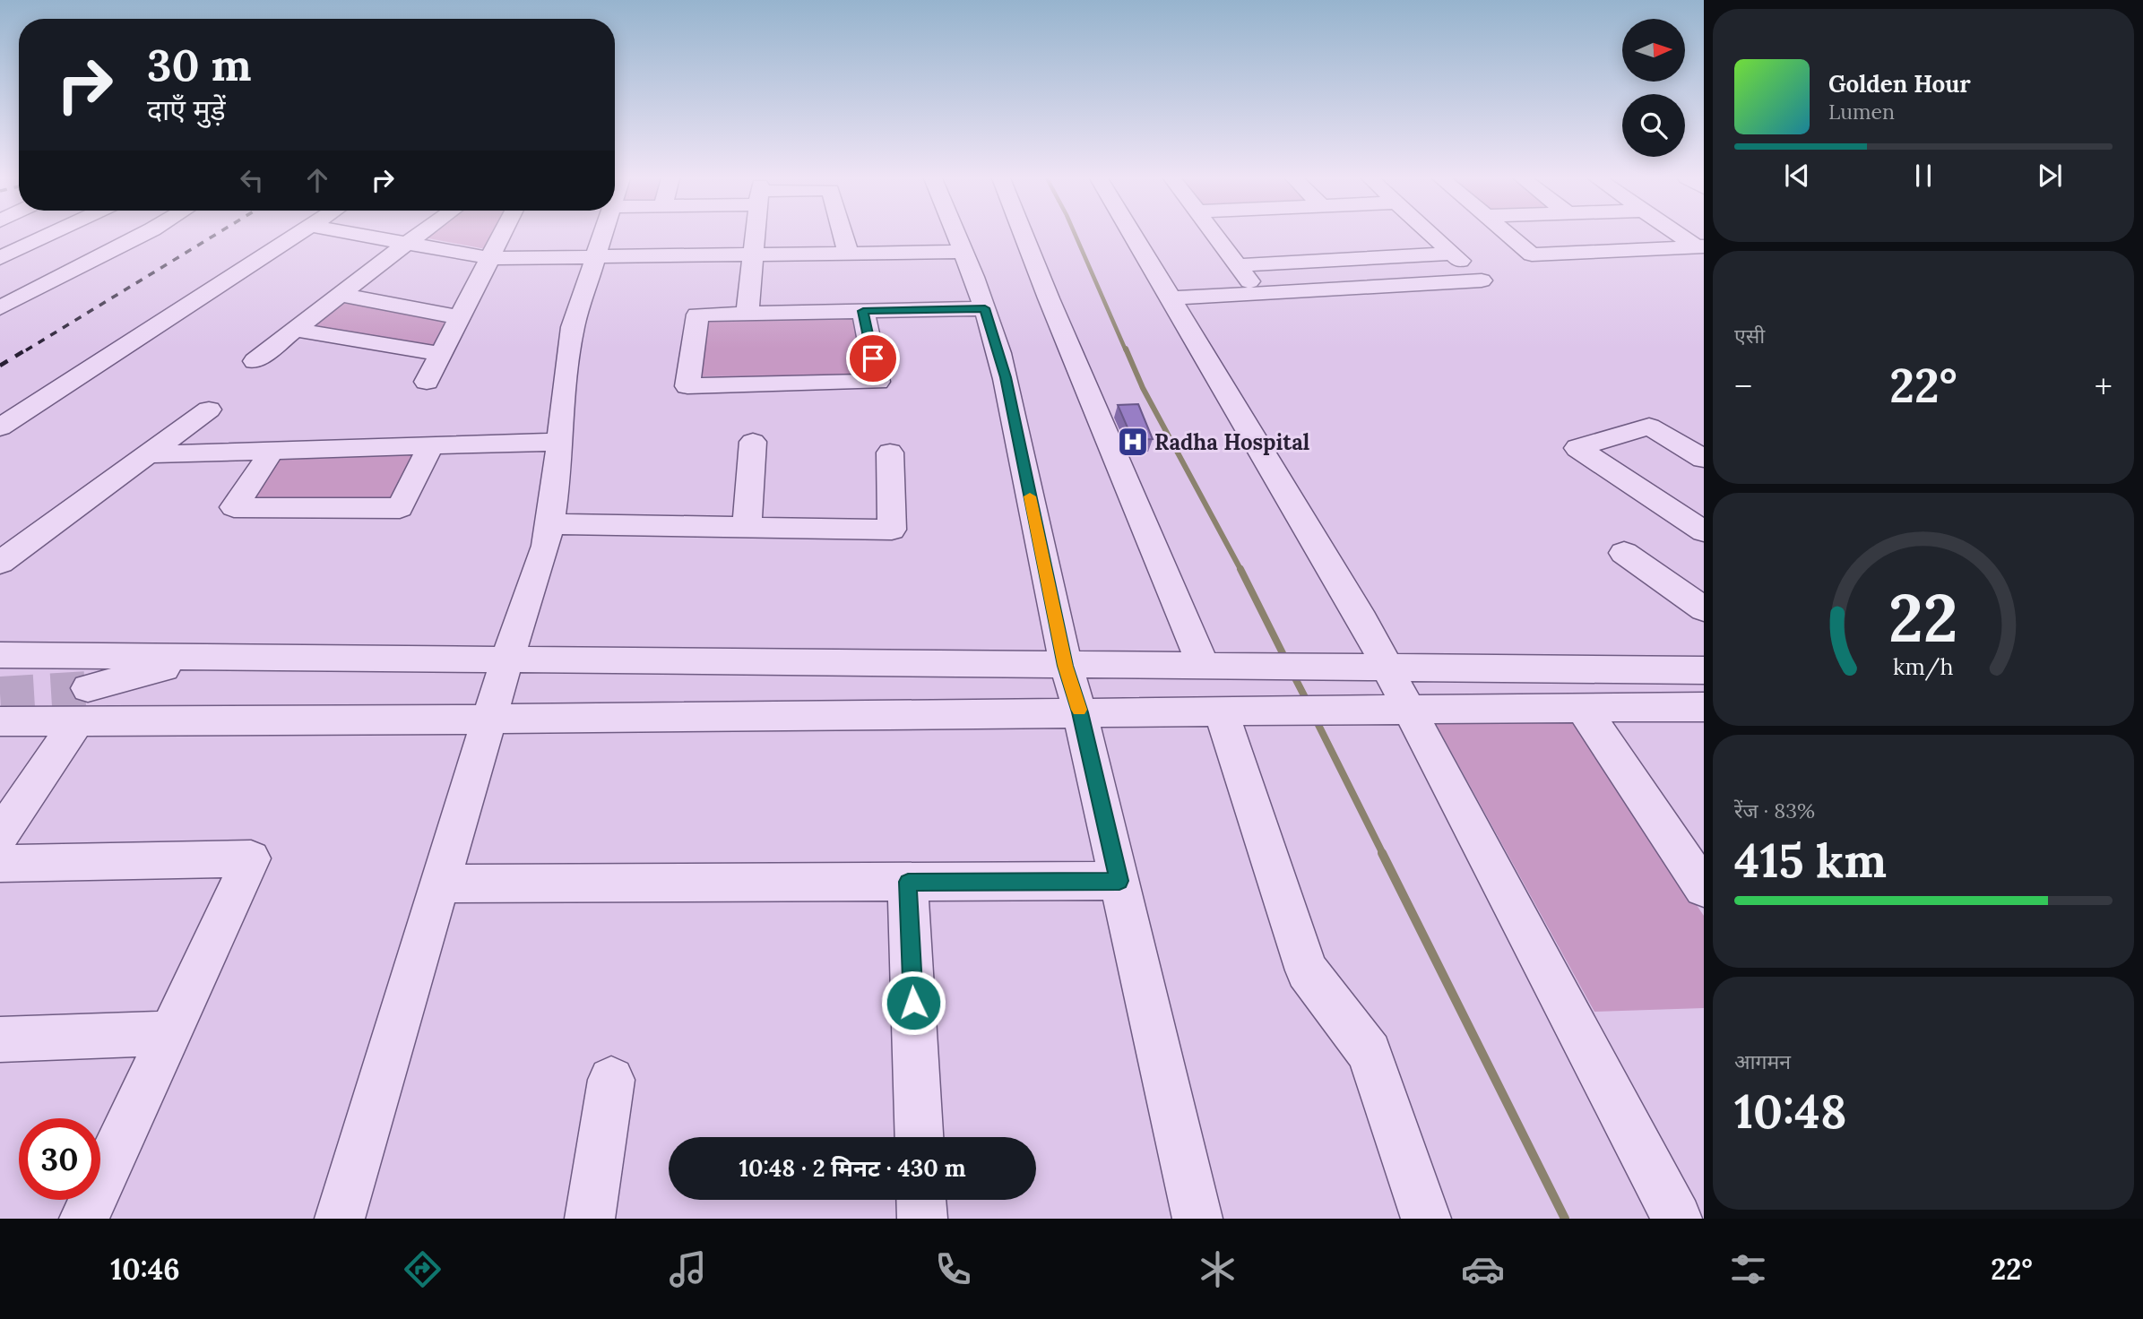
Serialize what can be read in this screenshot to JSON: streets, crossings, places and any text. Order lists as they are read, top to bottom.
{
  "places": {
    "hospital": ["Radha Hospital"]
  },
  "north": "right",
  "page": {
    "turn": ["30 m", "दाएँ मुड़ें"],
    "song": ["Golden Hour", "Lumen"],
    "tile": [
      "एसी",
      ["रेंज · 83%", "415 km"],
      ["आगमन", "10:48"]
    ],
    "heat": ["−", "22°", "+"],
    "limit": "30",
    "trip": "10:48 · 2 मिनट · 430 m",
    "tabs": ["10:46", "22°"],
    "gauge": ["22", "km/h"]
  }
}
